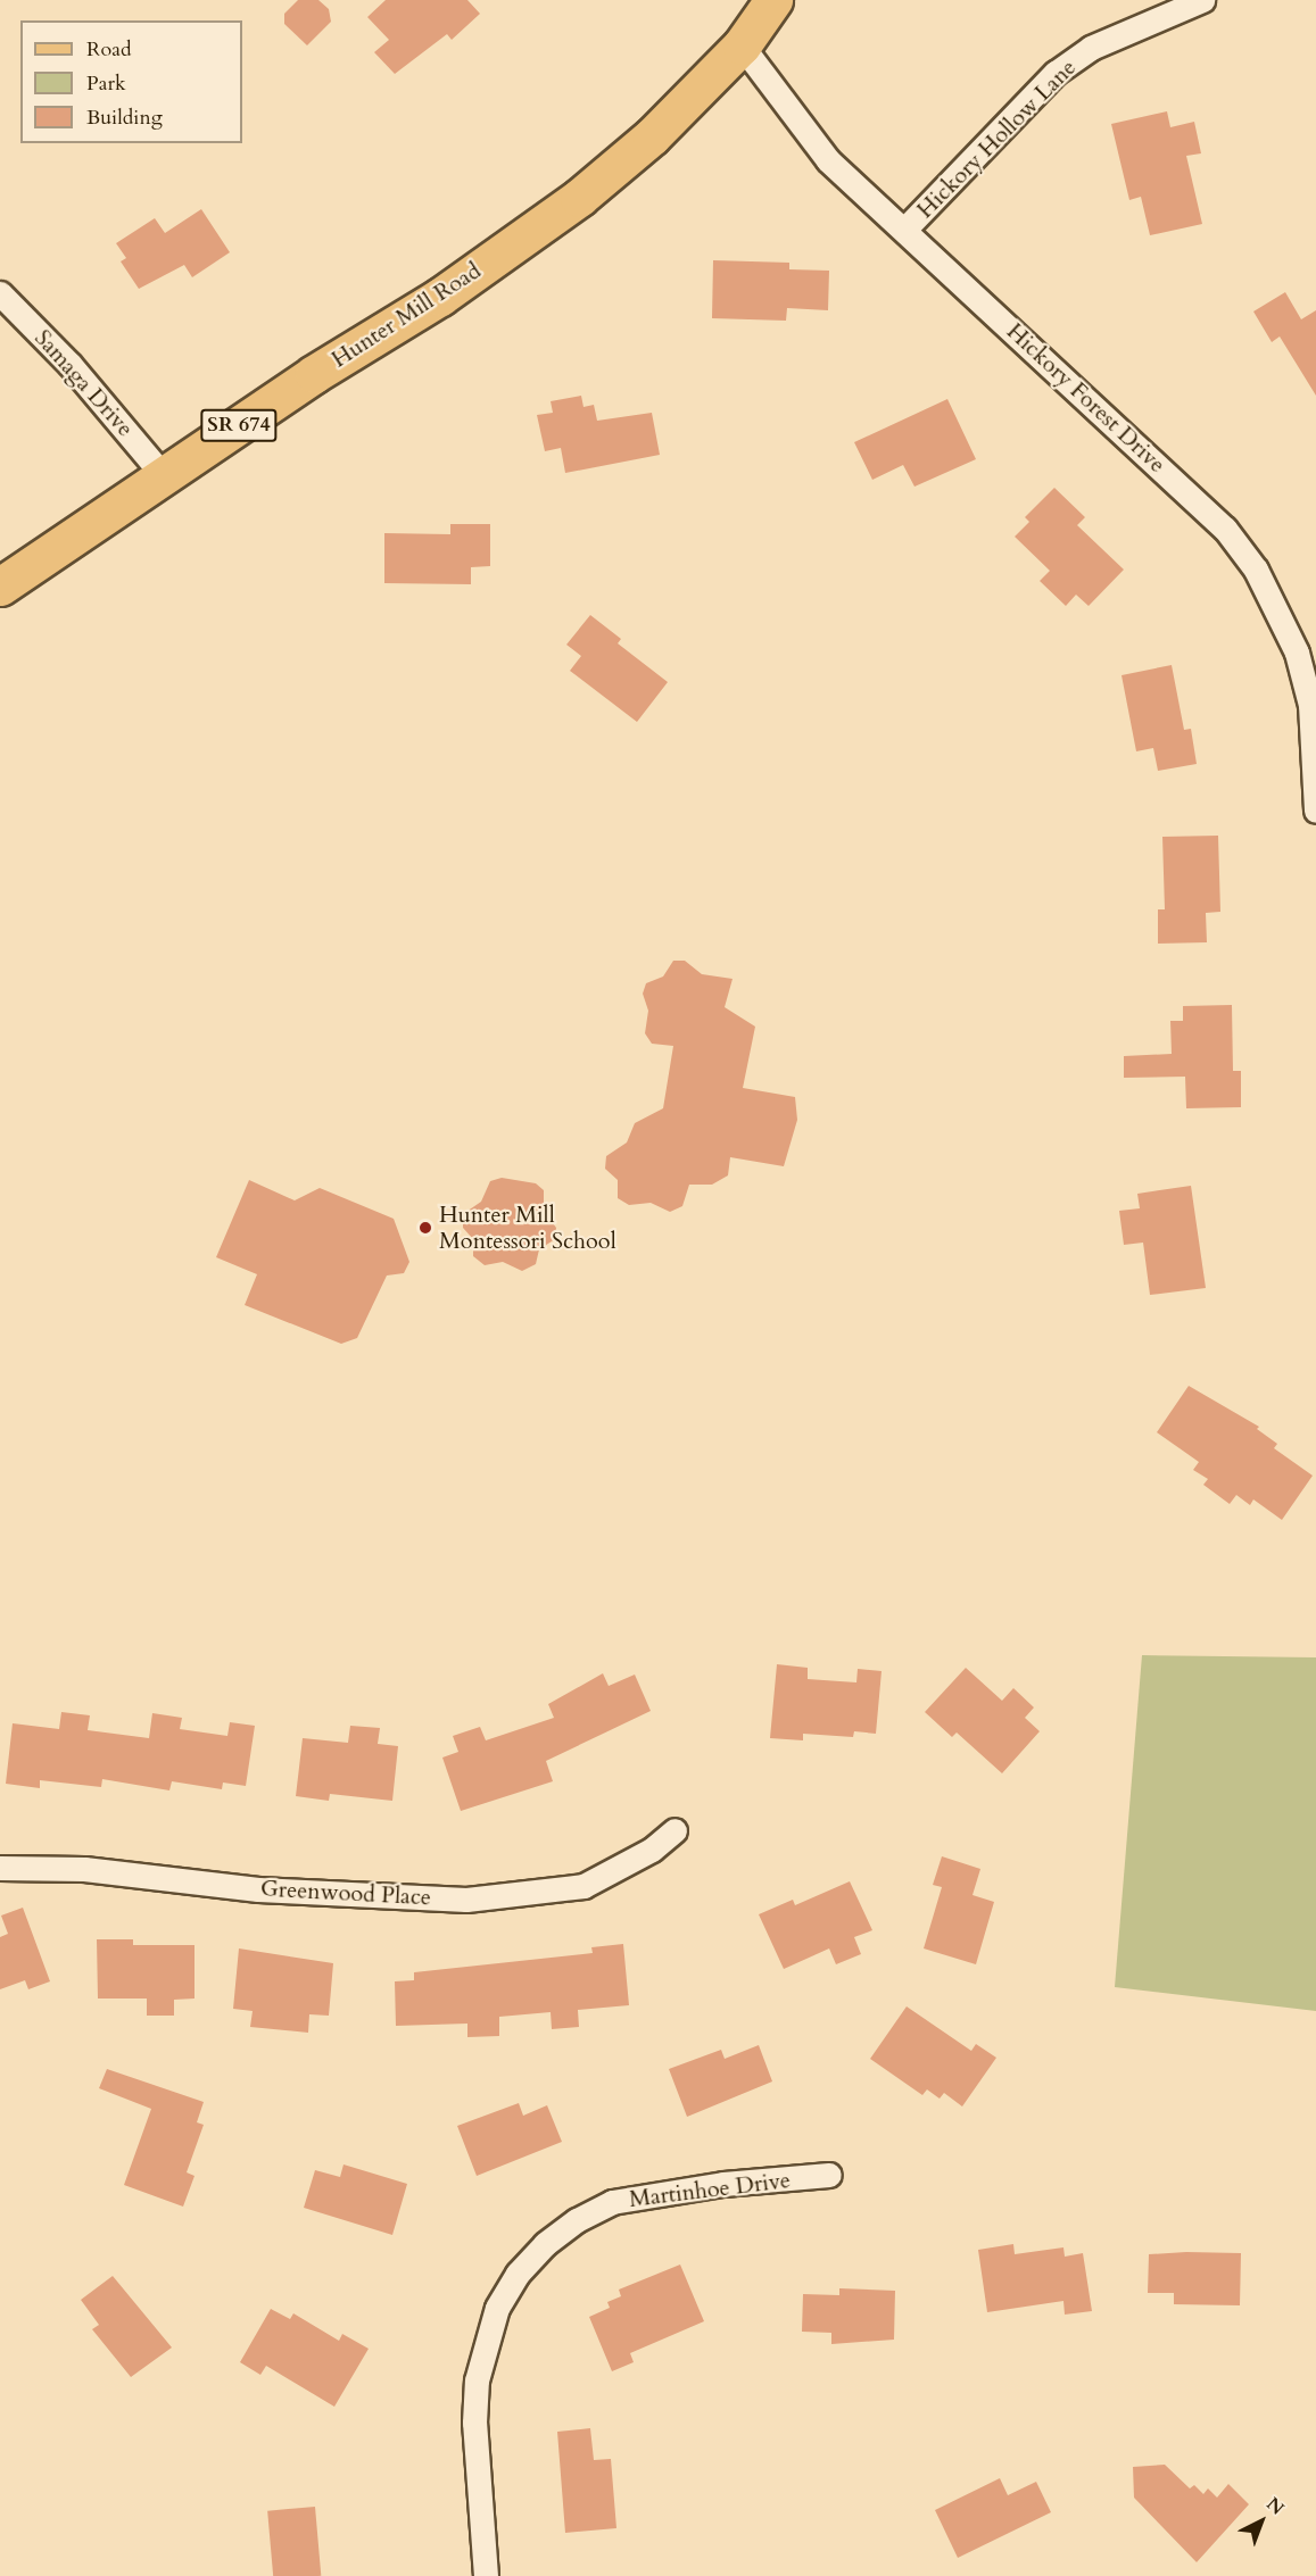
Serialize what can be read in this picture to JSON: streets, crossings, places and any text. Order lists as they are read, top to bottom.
{
  "streets": {
    "main road": ["Hunter Mill Road", "SR 674"],
    "street": [
      "Hickory Hollow Lane",
      "Samaga Drive",
      "Hickory Forest Drive",
      "Greenwood Place",
      "Martinhoe Drive"
    ]
  },
  "crossings": [
    ["Hickory Hollow Lane", "Hickory Forest Drive"],
    ["Hunter Mill Road", "Samaga Drive"],
    ["Hunter Mill Road", "Hickory Forest Drive"]
  ],
  "places": ["Hunter Mill Montessori School"],
  "legend": ["Road", "Park", "Building"],
  "north": "top right"
}
